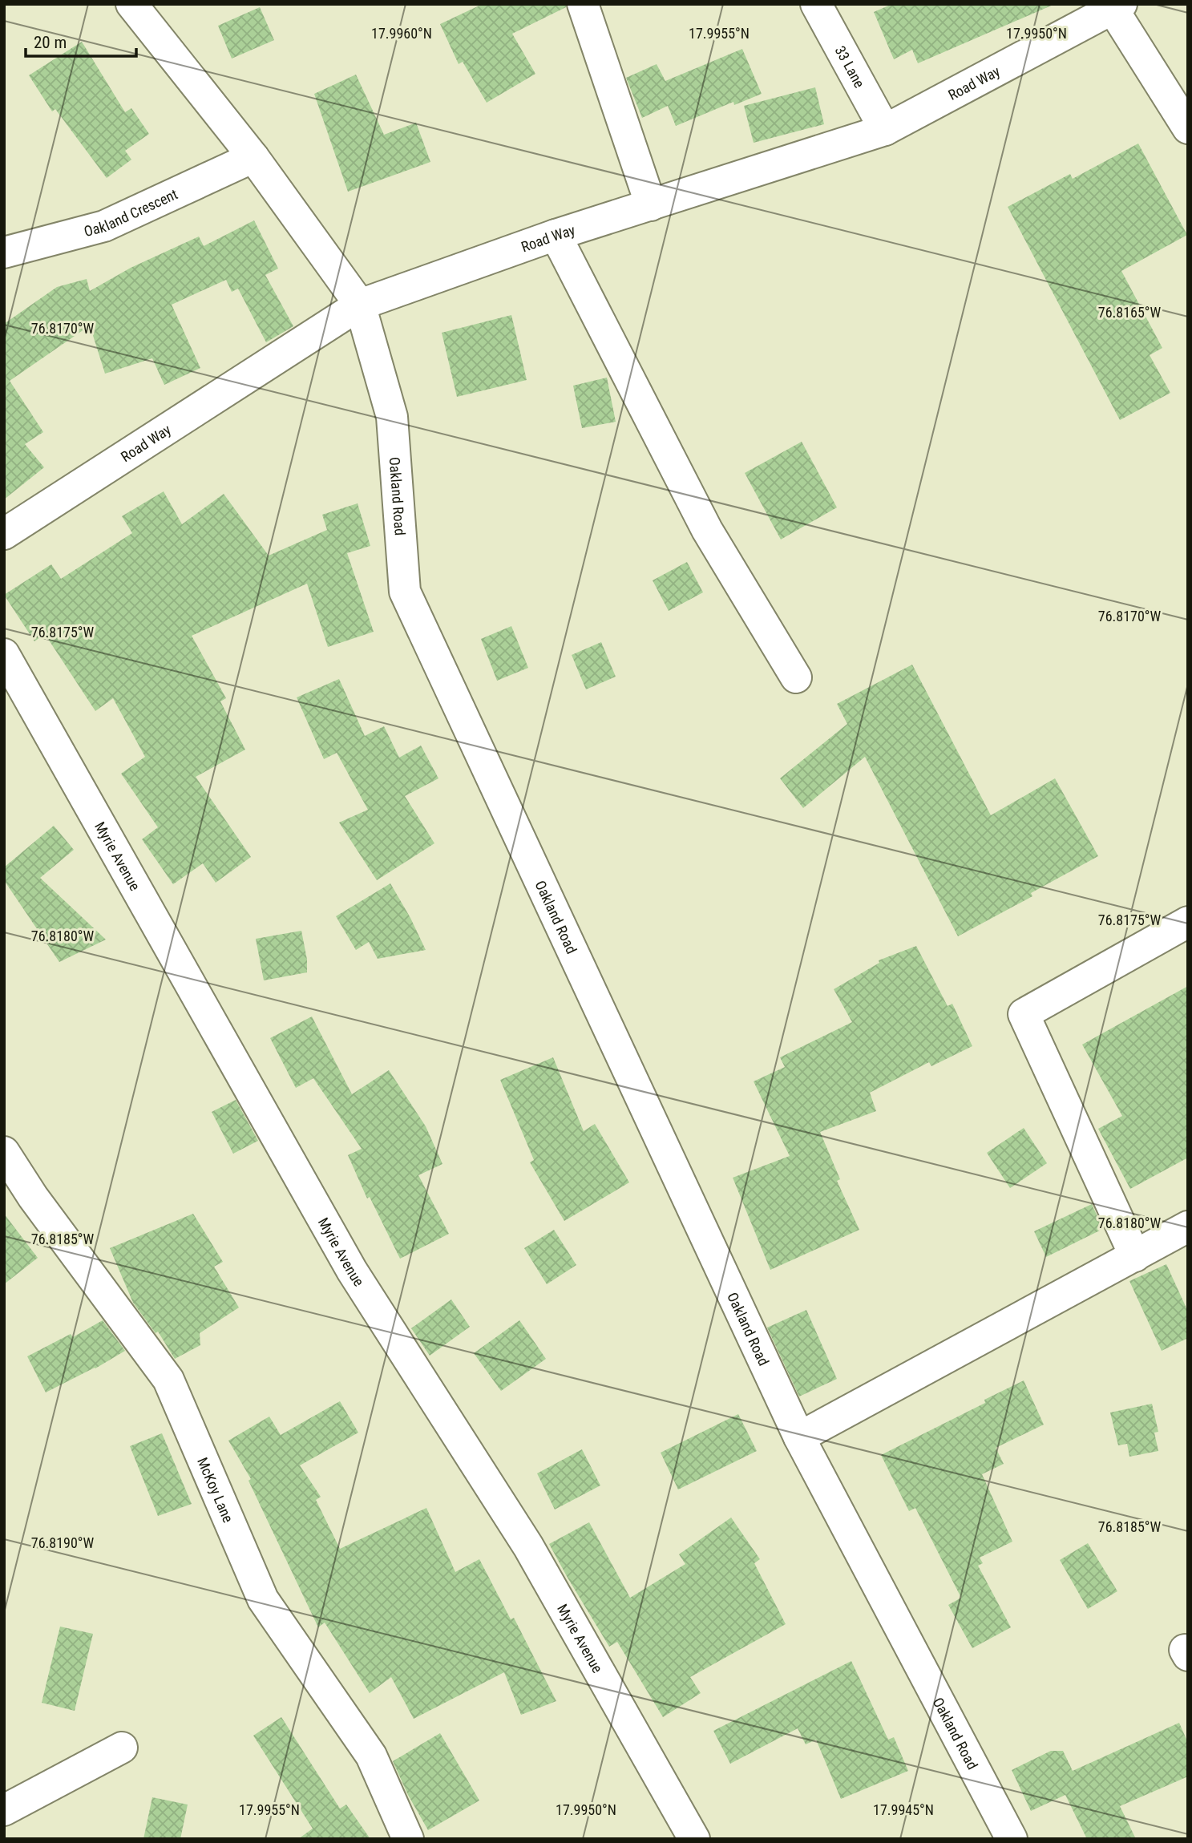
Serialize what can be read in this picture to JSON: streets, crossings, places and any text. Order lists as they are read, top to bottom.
{
  "streets": {
    "street": [
      "33 Lane",
      "Road Way",
      "Oakland Crescent",
      "Oakland Road",
      "Myrie Avenue",
      "McKoy Lane"
    ]
  },
  "crossings": [
    ["33 Lane", "Road Way"],
    ["Road Way", "Oakland Road"],
    ["Oakland Crescent", "Oakland Road"]
  ],
  "scale_bar": "20 m",
  "coordinates": [
    "17.9960°N",
    "17.9955°N",
    "17.9950°N",
    "76.8165°W",
    "76.8170°W",
    "76.8175°W",
    "76.8180°W",
    "76.8185°W",
    "76.8190°W",
    "17.9945°N"
  ]
}
